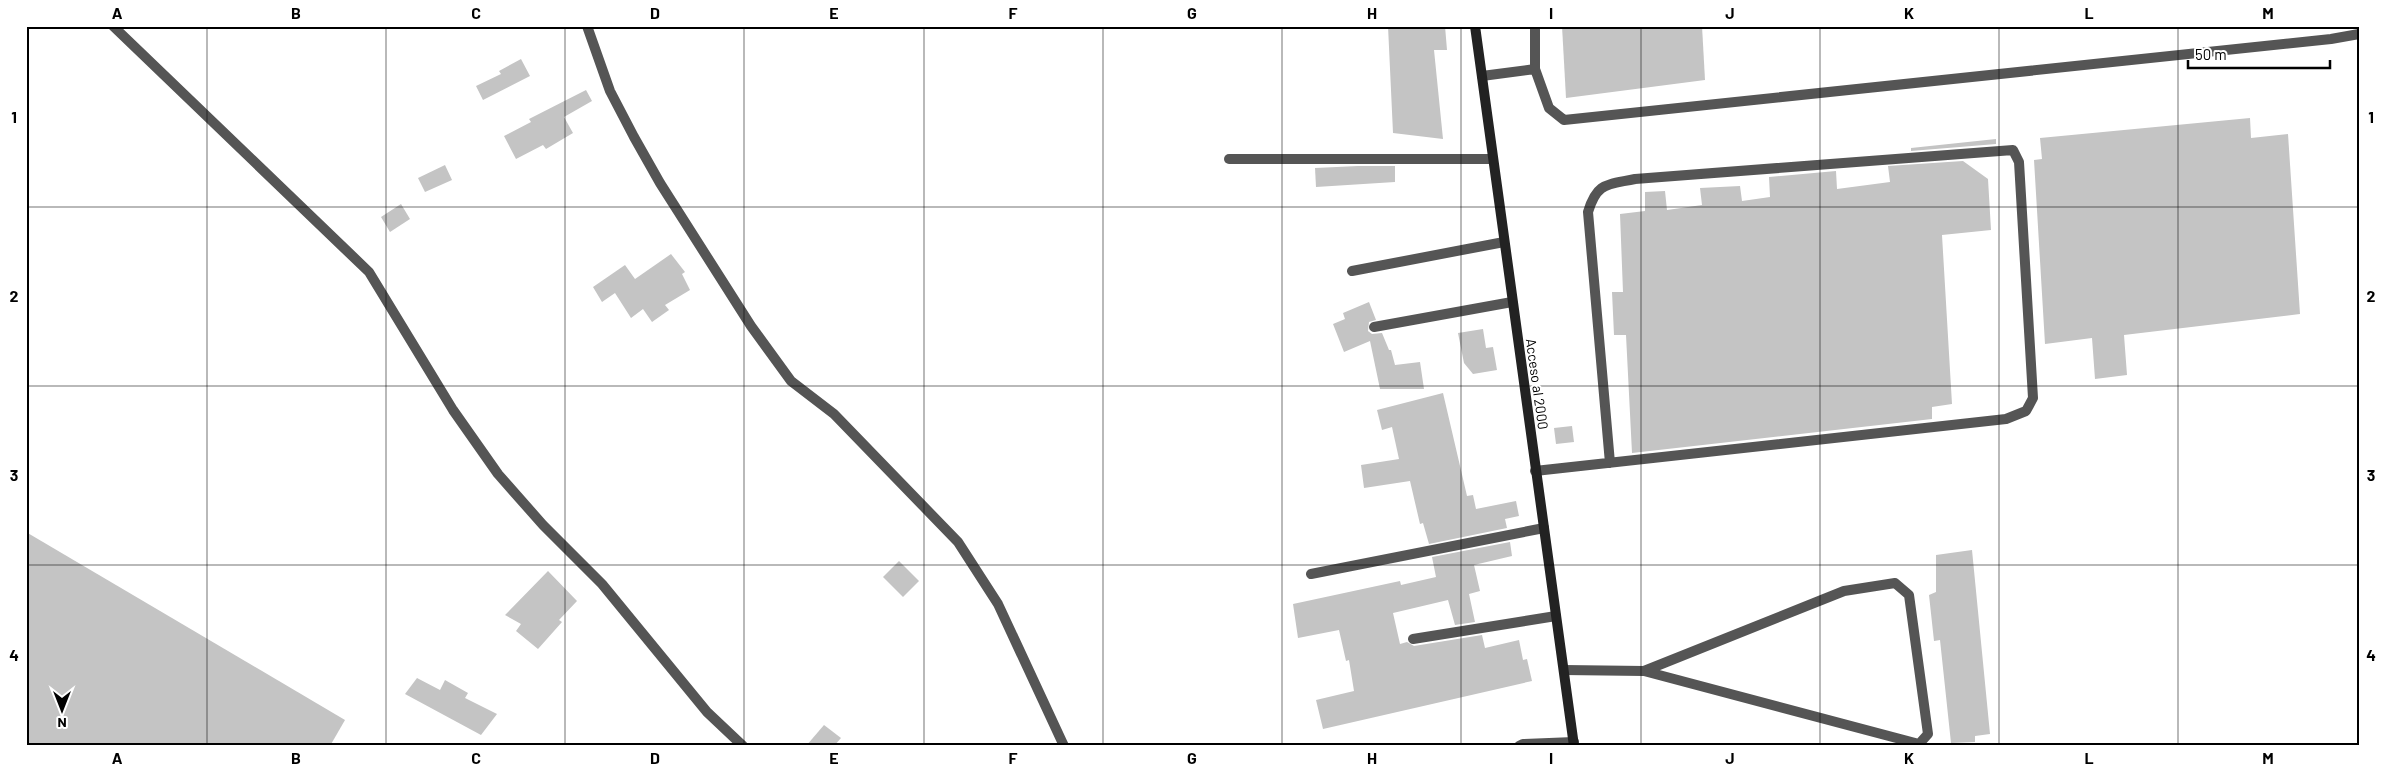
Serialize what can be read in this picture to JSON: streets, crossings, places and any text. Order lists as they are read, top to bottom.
{
  "streets": {
    "street": ["Acceso al 2000"]
  },
  "scale_bar": "50 m",
  "north": "bottom",
  "grid": {
    "columns": [
      "A",
      "B",
      "C",
      "D",
      "E",
      "F",
      "G",
      "H",
      "I",
      "J",
      "K",
      "L",
      "M"
    ],
    "rows": [
      "1",
      "2",
      "3",
      "4"
    ]
  }
}
